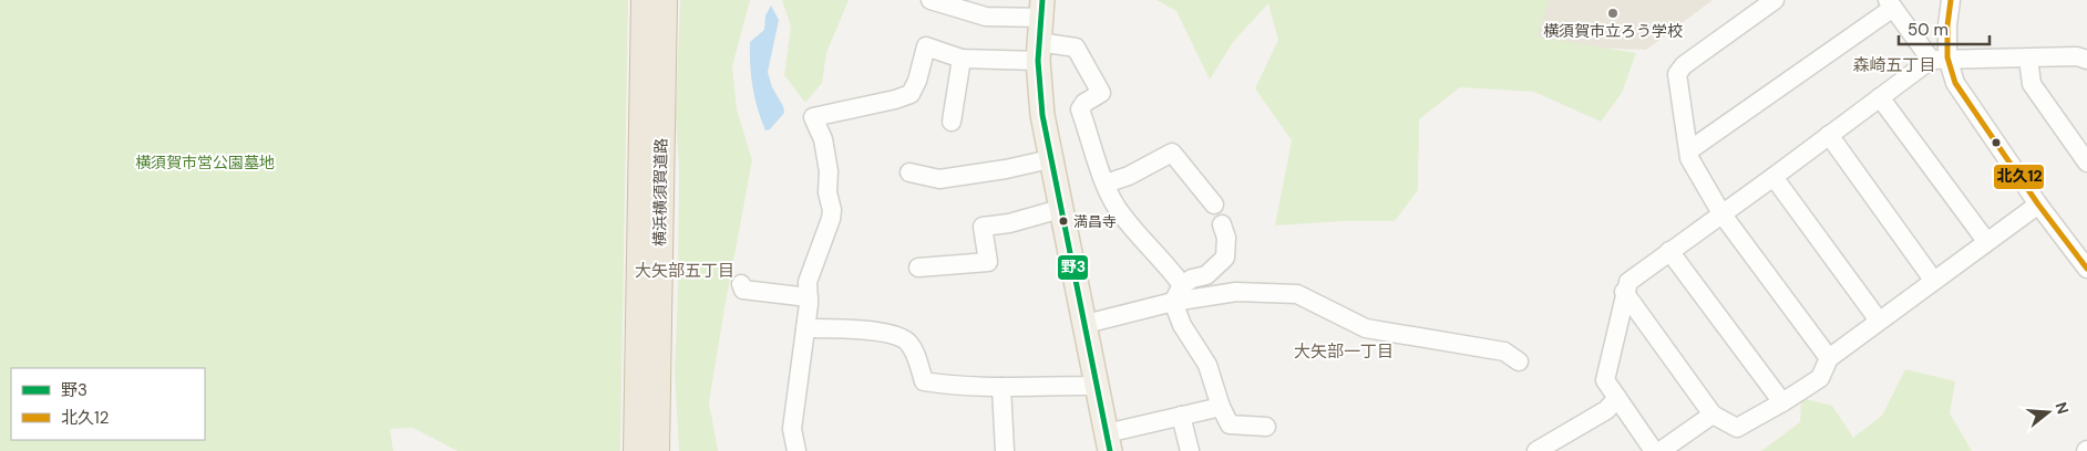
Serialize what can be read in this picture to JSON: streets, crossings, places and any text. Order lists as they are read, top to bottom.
{
  "streets": {
    "highway": ["横浜横須賀道路"]
  },
  "districts": ["森崎五丁目", "大矢部五丁目", "大矢部一丁目"],
  "parks": ["横須賀市営公園墓地"],
  "places": ["横須賀市立ろう学校", "満昌寺"],
  "lines": ["transit line 野3", "transit line 北久12"],
  "legend": ["野3", "北久12"],
  "scale_bar": "50 m",
  "north": "right"
}
